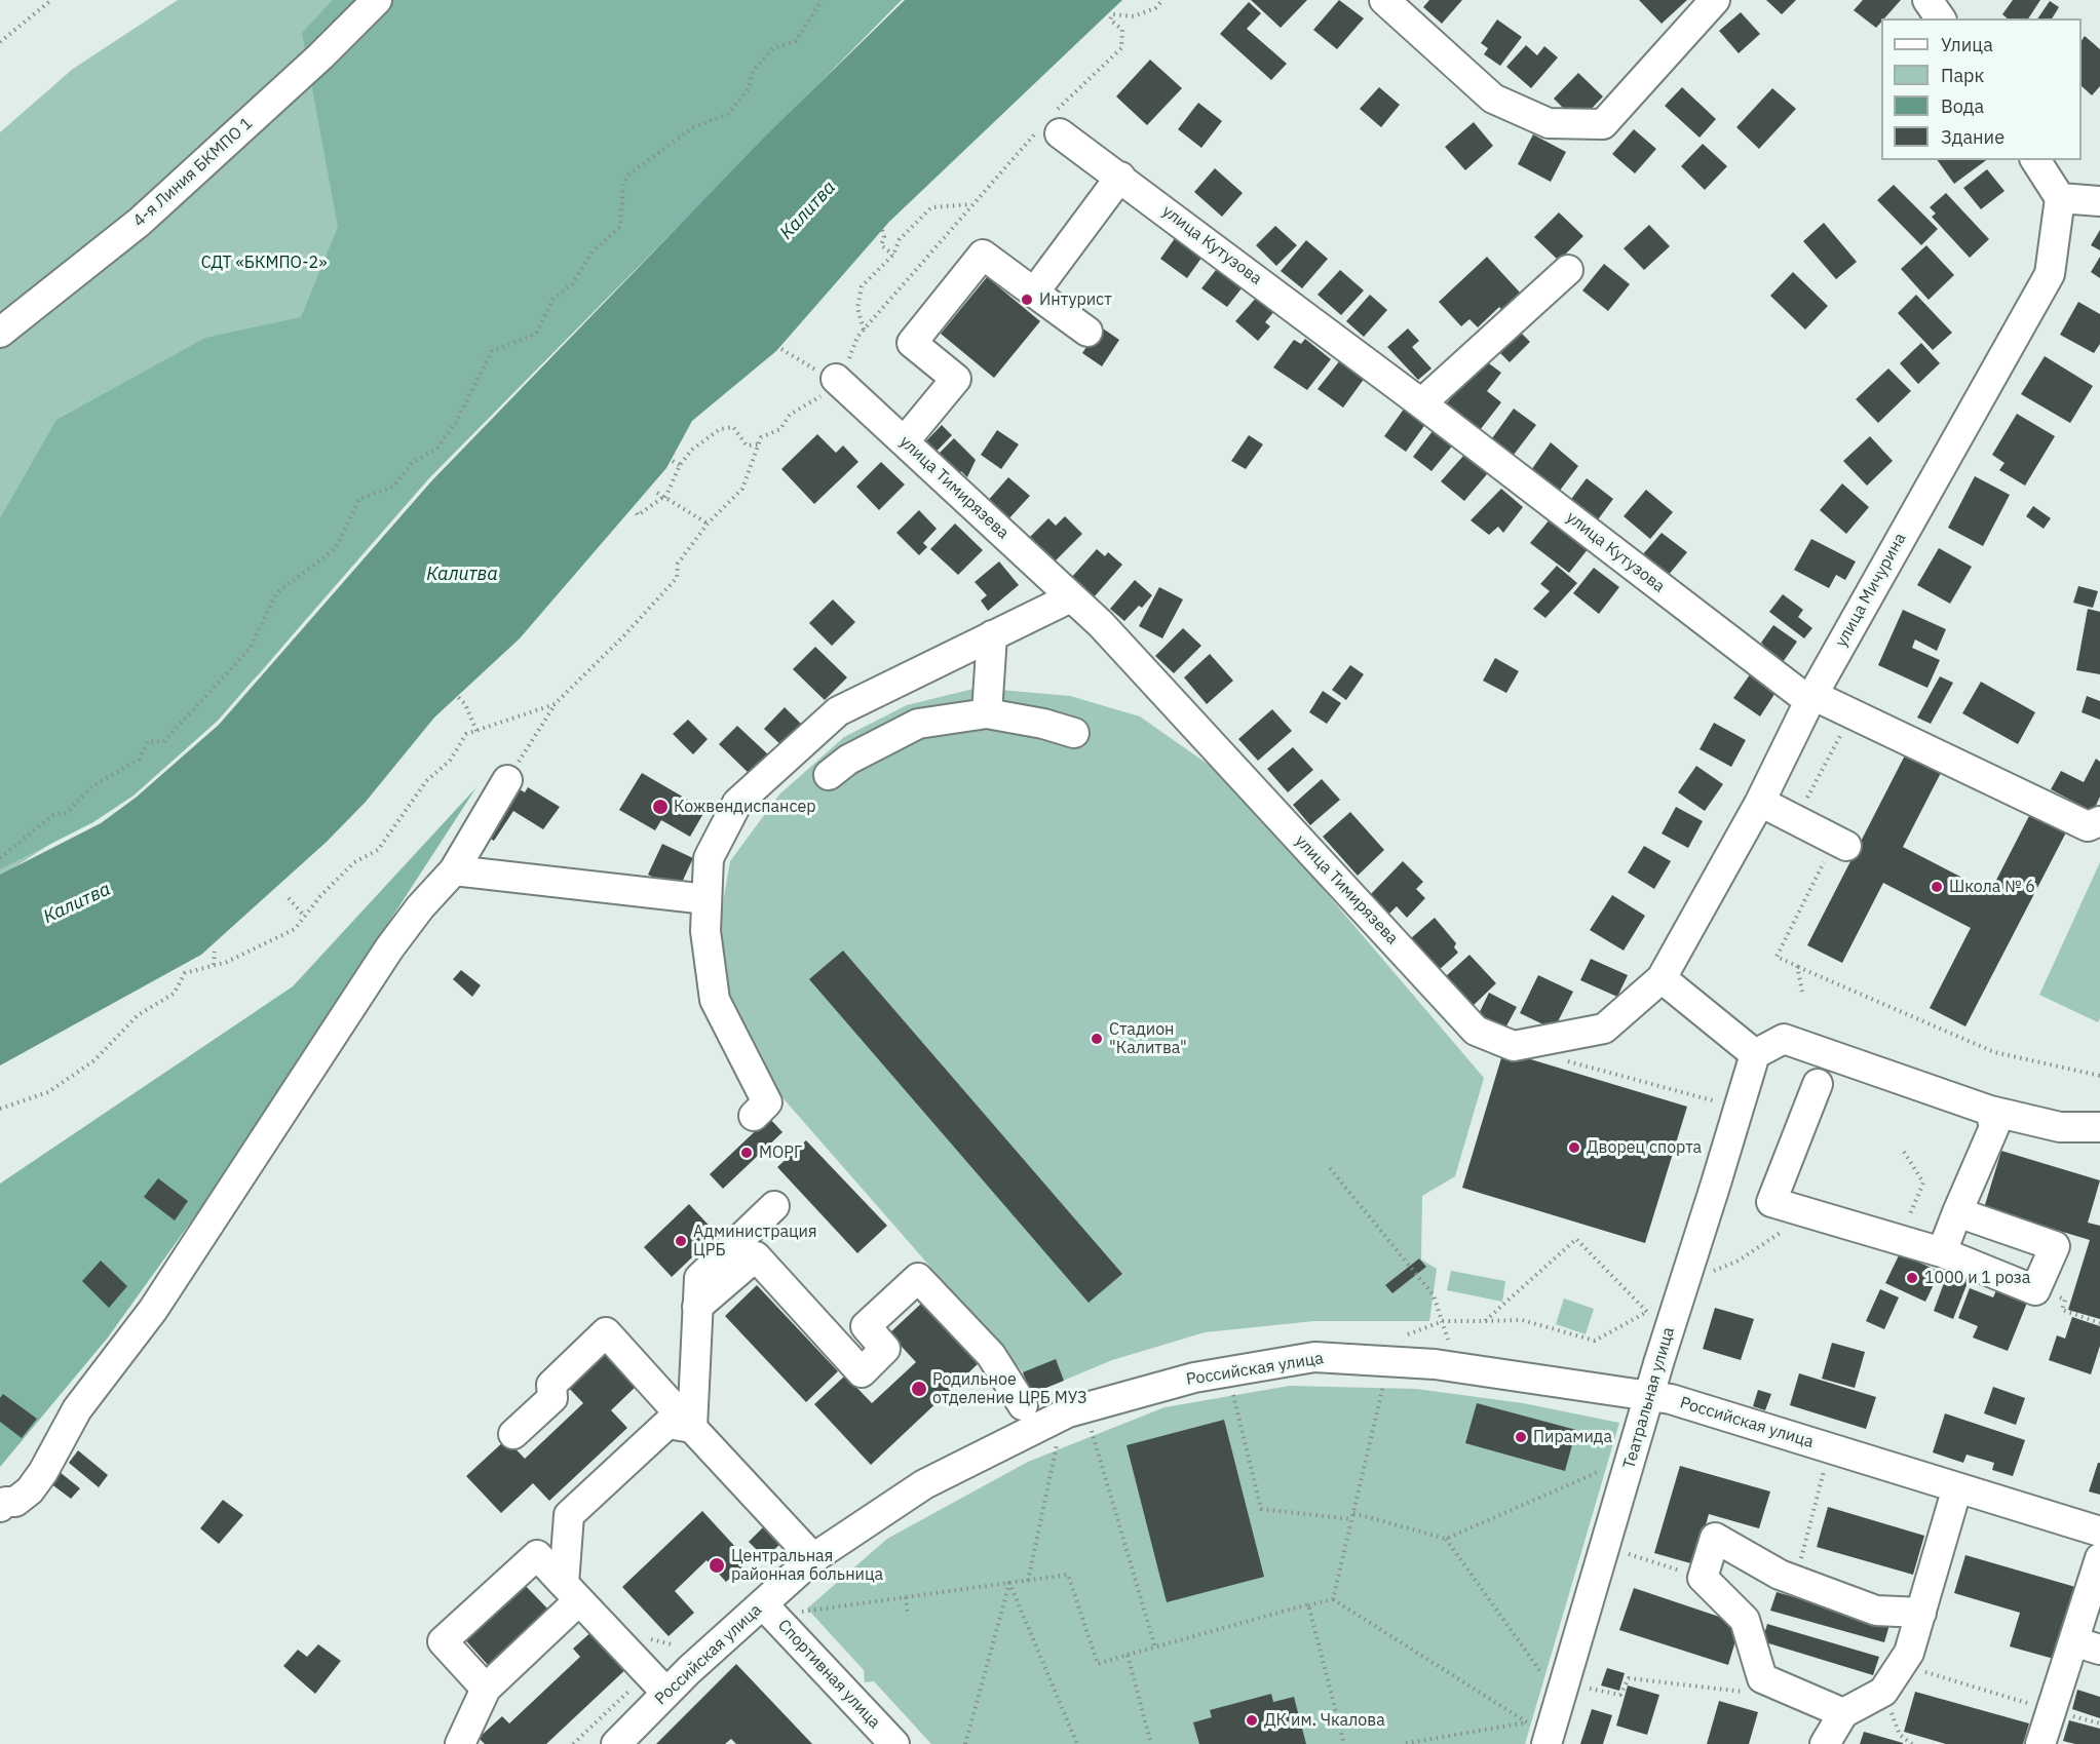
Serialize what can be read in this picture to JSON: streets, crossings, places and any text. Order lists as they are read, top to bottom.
{
  "streets": {
    "street": [
      "4-я Линия БКМПО 1",
      "улица Кутузова",
      "улица Тимирязева",
      "улица Мичурина",
      "Российская улица",
      "Театральная улица",
      "Спортивная улица"
    ]
  },
  "crossings": [
    ["улица Кутузова", "улица Мичурина"],
    ["улица Тимирязева", "улица Мичурина"],
    ["Российская улица", "Театральная улица"],
    ["Российская улица", "Спортивная улица"]
  ],
  "water": ["Калитва"],
  "parks": ["СДТ «БКМПО-2»"],
  "places": [
    "Интурист",
    "Кожвендиспансер",
    "Школа № 6",
    "Стадион \"Калитва\"",
    "Дворец спорта",
    "МОРГ",
    "Администрация ЦРБ",
    "1000 и 1 роза",
    "Родильное отделение ЦРБ МУЗ",
    "Пирамида",
    "Центральная районная больница",
    "ДК им. Чкалова"
  ],
  "legend": [
    "Улица",
    "Парк",
    "Вода",
    "Здание"
  ]
}
